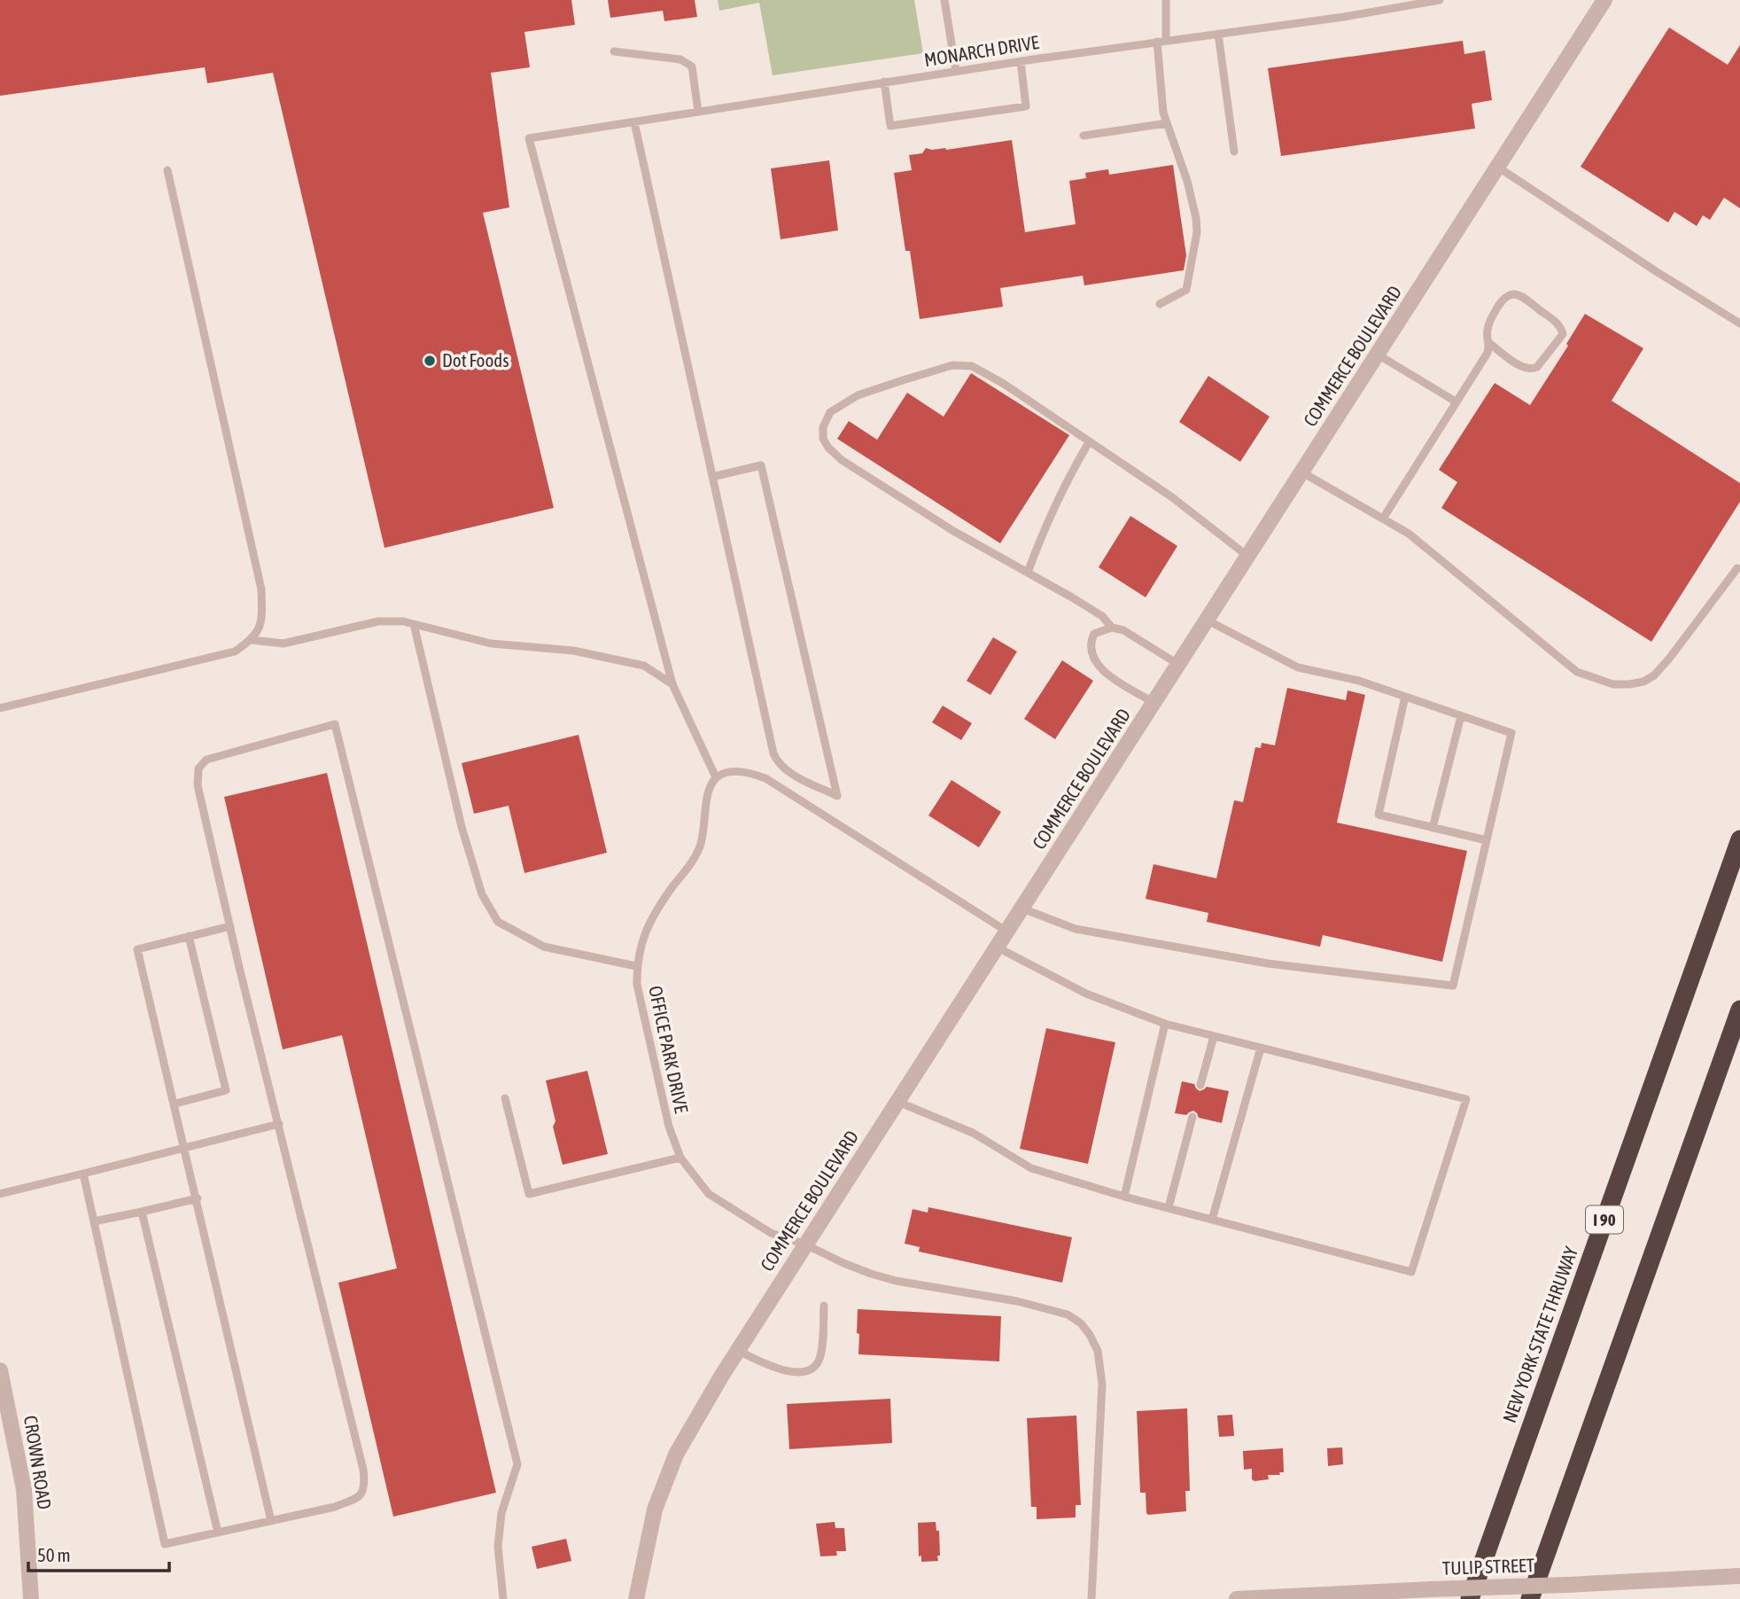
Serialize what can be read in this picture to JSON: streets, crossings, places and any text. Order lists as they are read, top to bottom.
{
  "streets": {
    "highway": ["I 90", "NEW YORK STATE THRUWAY"],
    "street": ["COMMERCE BOULEVARD", "CROWN ROAD", "TULIP STREET"],
    "lane": ["MONARCH DRIVE", "OFFICE PARK DRIVE"]
  },
  "crossings": [
    ["COMMERCE BOULEVARD", "OFFICE PARK DRIVE"]
  ],
  "places": ["Dot Foods"],
  "scale_bar": "50 m"
}
